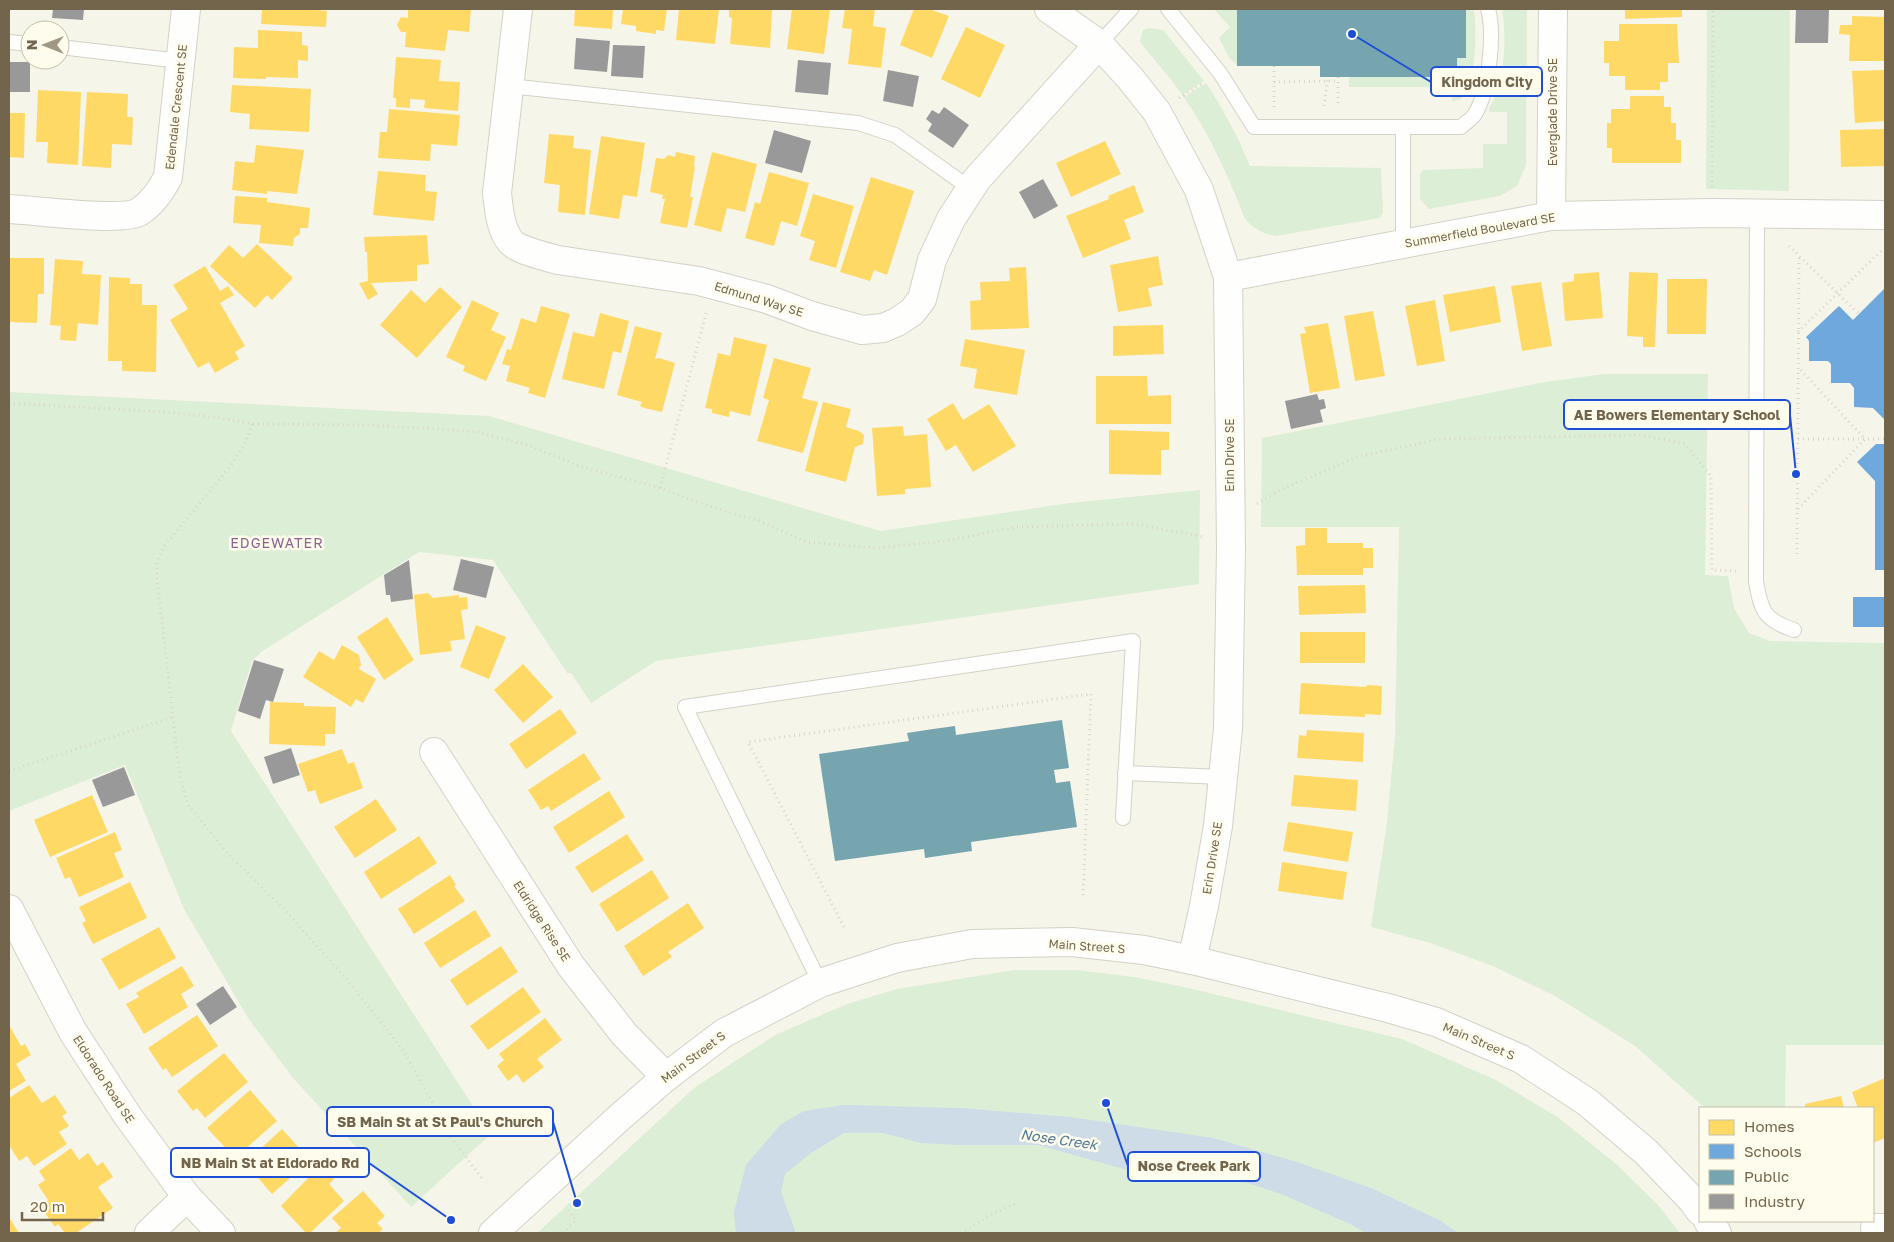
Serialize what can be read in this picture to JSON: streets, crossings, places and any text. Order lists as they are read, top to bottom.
{
  "streets": {
    "street": [
      "Edendale Crescent SE",
      "Everglade Drive SE",
      "Summerfield Boulevard SE",
      "Edmund Way SE",
      "Erin Drive SE",
      "Eldridge Rise SE",
      "Main Street S",
      "Eldorado Road SE"
    ]
  },
  "crossings": [
    ["Everglade Drive SE", "Summerfield Boulevard SE"],
    ["Summerfield Boulevard SE", "Erin Drive SE"],
    ["Edmund Way SE", "Erin Drive SE"],
    ["Erin Drive SE", "Main Street S"],
    ["Eldridge Rise SE", "Main Street S"]
  ],
  "districts": ["EDGEWATER"],
  "water": ["Nose Creek"],
  "places": [
    "Kingdom City",
    "AE Bowers Elementary School",
    "Nose Creek Park",
    "SB Main St at St Paul's Church",
    "NB Main St at Eldorado Rd"
  ],
  "legend": [
    "Homes",
    "Schools",
    "Public",
    "Industry"
  ],
  "scale_bar": "20 m",
  "north": "left"
}
